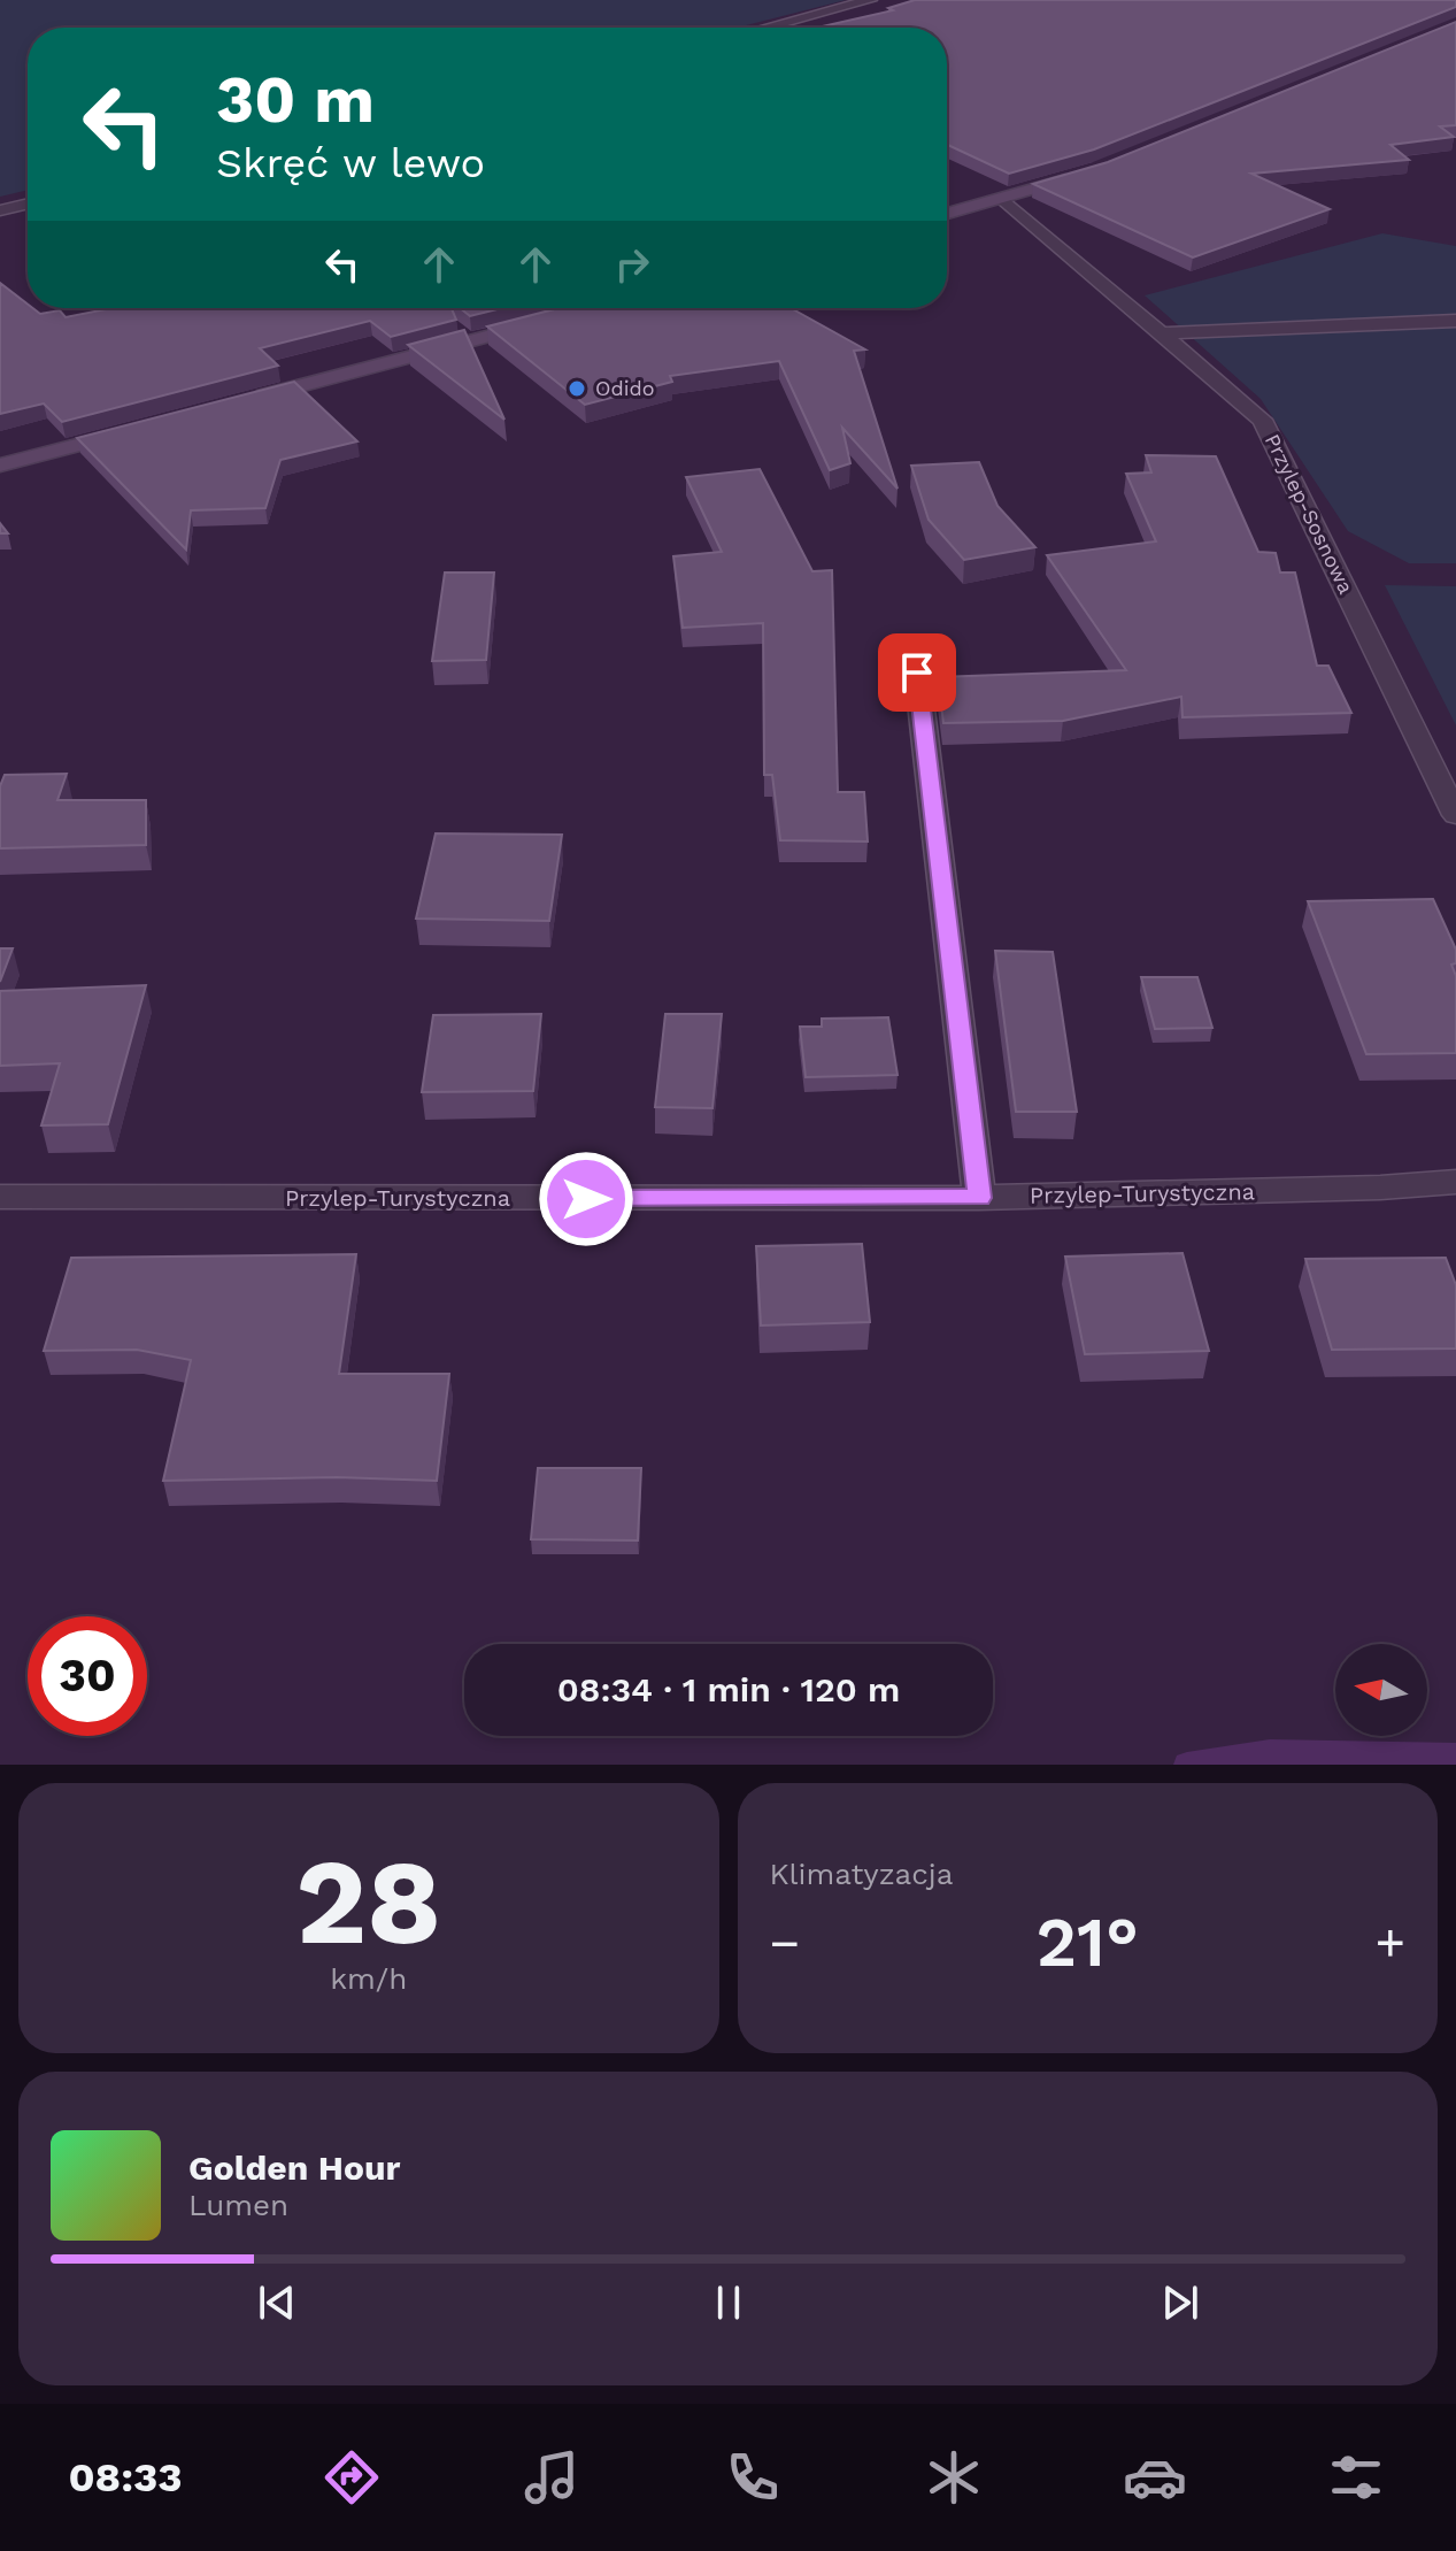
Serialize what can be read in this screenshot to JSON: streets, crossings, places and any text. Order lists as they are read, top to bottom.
{
  "streets": {
    "street": ["Przylep-Sosnowa", "Przylep-Turystyczna"]
  },
  "places": ["Odido"],
  "north": "left",
  "page": {
    "turn": ["30 m", "Skręć w lewo"],
    "limit": "30",
    "trip": "08:34 · 1 min · 120 m",
    "tile": [
      ["28", "km/h"],
      "Klimatyzacja"
    ],
    "heat": ["−", "21°", "+"],
    "song": ["Golden Hour", "Lumen"],
    "tabs": "08:33"
  }
}
